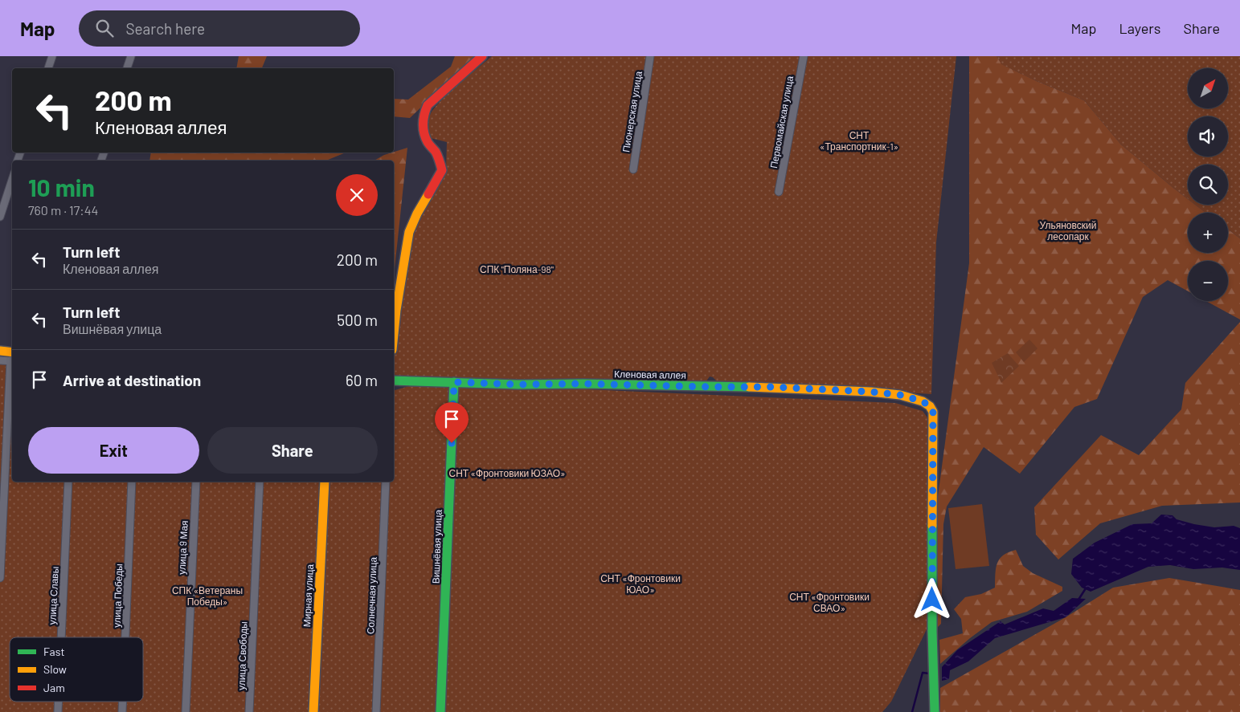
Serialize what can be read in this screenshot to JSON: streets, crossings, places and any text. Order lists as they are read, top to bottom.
{
  "streets": {
    "street": [
      "Пионерская улица",
      "Первомайская улица",
      "Кленовая аллея",
      "Вишнёвая улица",
      "улица 9 Мая",
      "улица Славы",
      "улица Победы",
      "Мирная улица",
      "Солнечная улица",
      "улица Свободы"
    ]
  },
  "crossings": [
    ["Кленовая аллея", "Вишнёвая улица"]
  ],
  "parks": [
    "СНТ «Транспортник-1»",
    "Ульяновский лесопарк",
    "СПК \"Поляна-98\"",
    "СНТ «Фронтовики ЮЗАО»",
    "СНТ «Фронтовики ЮАО»",
    "СПК «Ветераны Победы»",
    "СНТ «Фронтовики СВАО»"
  ],
  "legend": ["Fast", "Slow", "Jam"],
  "north": "top right",
  "page": {
    "header": "Map",
    "search": "Search here",
    "nav": ["Map", "Layers", "Share"],
    "map_buttons": ["+", "−"],
    "turn": ["200 m", "Кленовая аллея"],
    "heading": ["10 min", "760 m · 17:44"],
    "list": [
      {
        "name": "Turn left",
        "note": "Кленовая аллея",
        "value": "200 m"
      },
      {
        "name": "Turn left",
        "note": "Вишнёвая улица",
        "value": "500 m"
      },
      {
        "name": "Arrive at destination",
        "value": "60 m"
      }
    ],
    "buttons": ["Exit", "Share"]
  }
}
